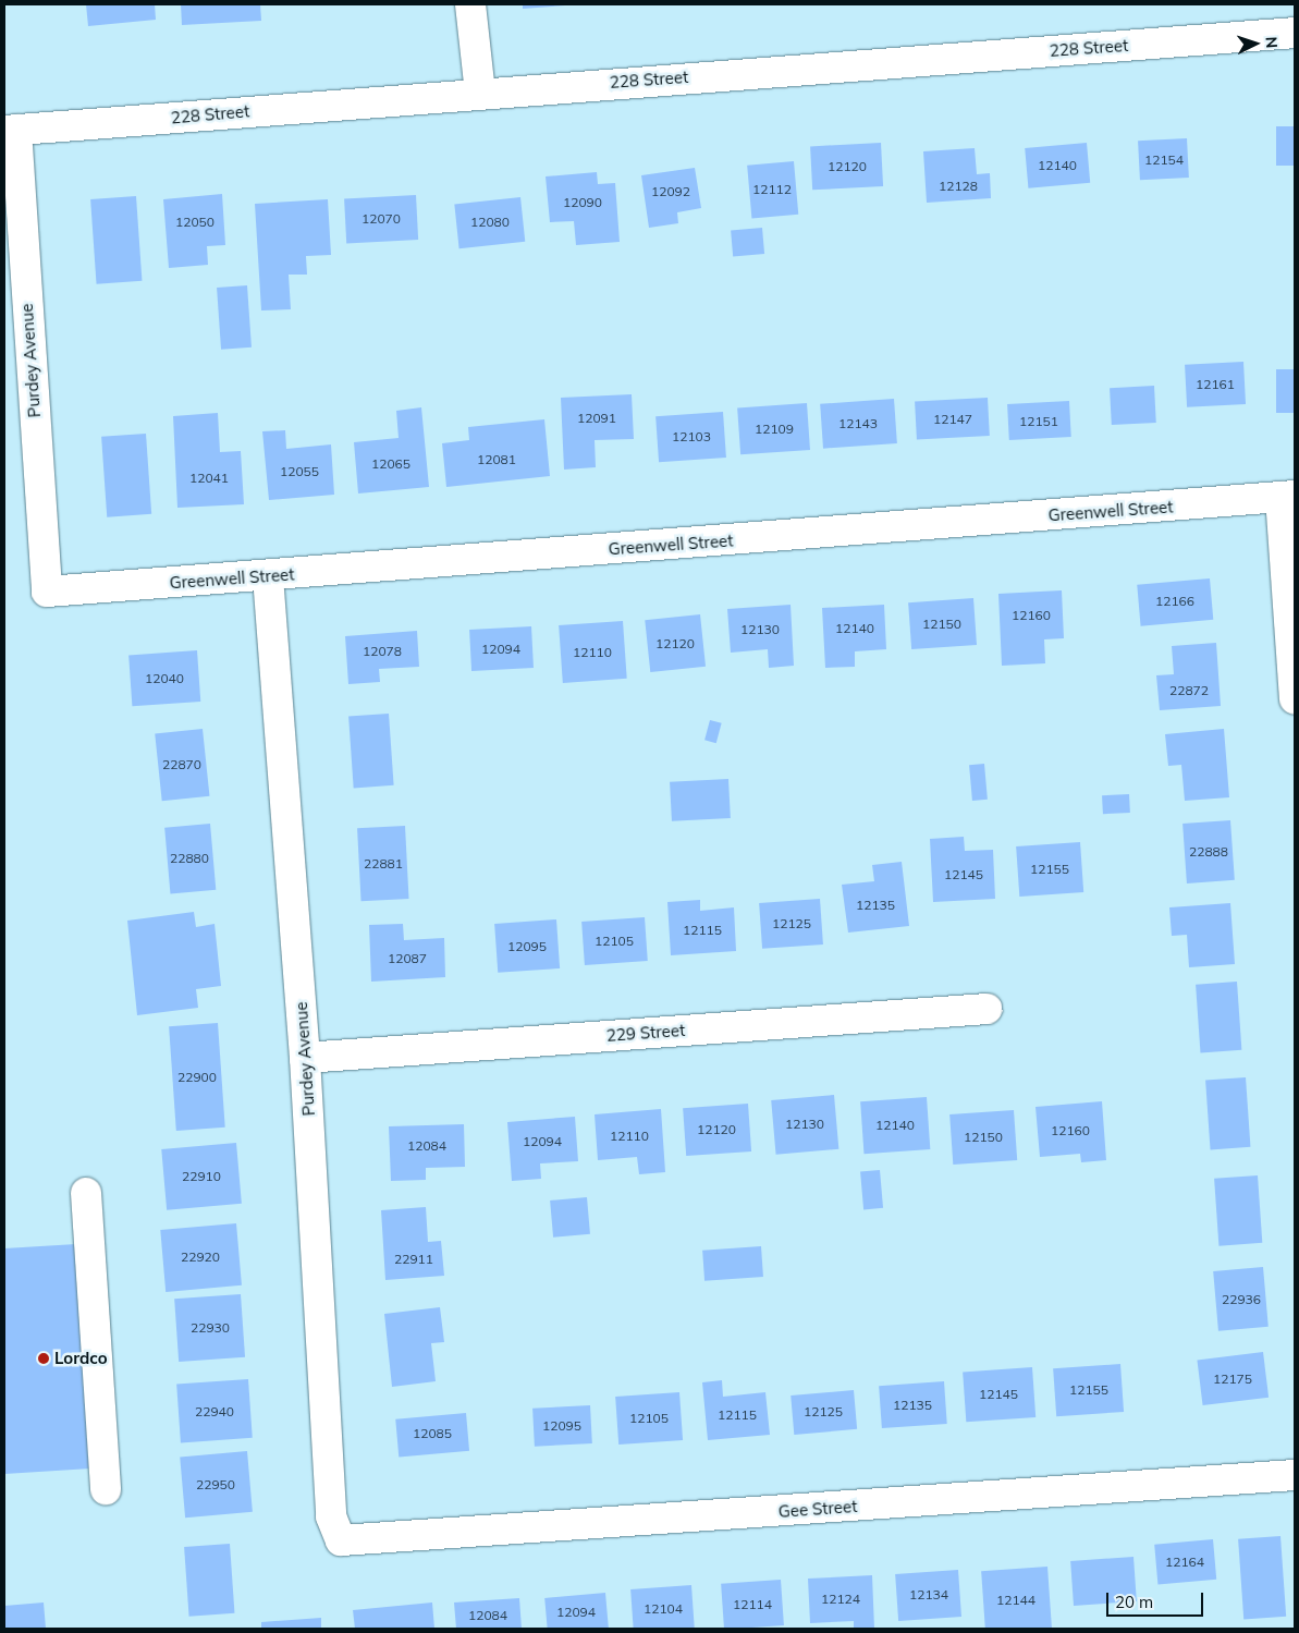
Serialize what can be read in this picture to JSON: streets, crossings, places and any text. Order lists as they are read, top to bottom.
{
  "streets": {
    "street": [
      "228 Street",
      "Purdey Avenue",
      "Greenwell Street",
      "229 Street",
      "Gee Street"
    ]
  },
  "crossings": [
    ["228 Street", "Purdey Avenue"],
    ["Purdey Avenue", "Greenwell Street"],
    ["Purdey Avenue", "229 Street"],
    ["Purdey Avenue", "Gee Street"]
  ],
  "places": ["Lordco"],
  "house_numbers": [
    "12154",
    "12140",
    "12120",
    "12128",
    "12112",
    "12092",
    "12090",
    "12070",
    "12050",
    "12080",
    "12161",
    "12091",
    "12147",
    "12151",
    "12143",
    "12109",
    "12103",
    "12081",
    "12065",
    "12055",
    "12041",
    "12166",
    "12160",
    "12150",
    "12140",
    "12130",
    "12120",
    "12094",
    "12078",
    "12110",
    "12040",
    "22872",
    "22870",
    "22888",
    "22880",
    "22881",
    "12155",
    "12145",
    "12135",
    "12125",
    "12115",
    "12105",
    "12095",
    "12087",
    "22900",
    "12130",
    "12140",
    "12120",
    "12160",
    "12110",
    "12150",
    "12094",
    "12084",
    "22910",
    "22920",
    "22911",
    "22936",
    "22930",
    "12175",
    "12155",
    "12145",
    "12135",
    "22940",
    "12125",
    "12115",
    "12105",
    "12095",
    "12085",
    "22950",
    "12164",
    "12134",
    "12124",
    "12144",
    "12114",
    "12104",
    "12094",
    "12084"
  ],
  "scale_bar": "20 m",
  "north": "right"
}
